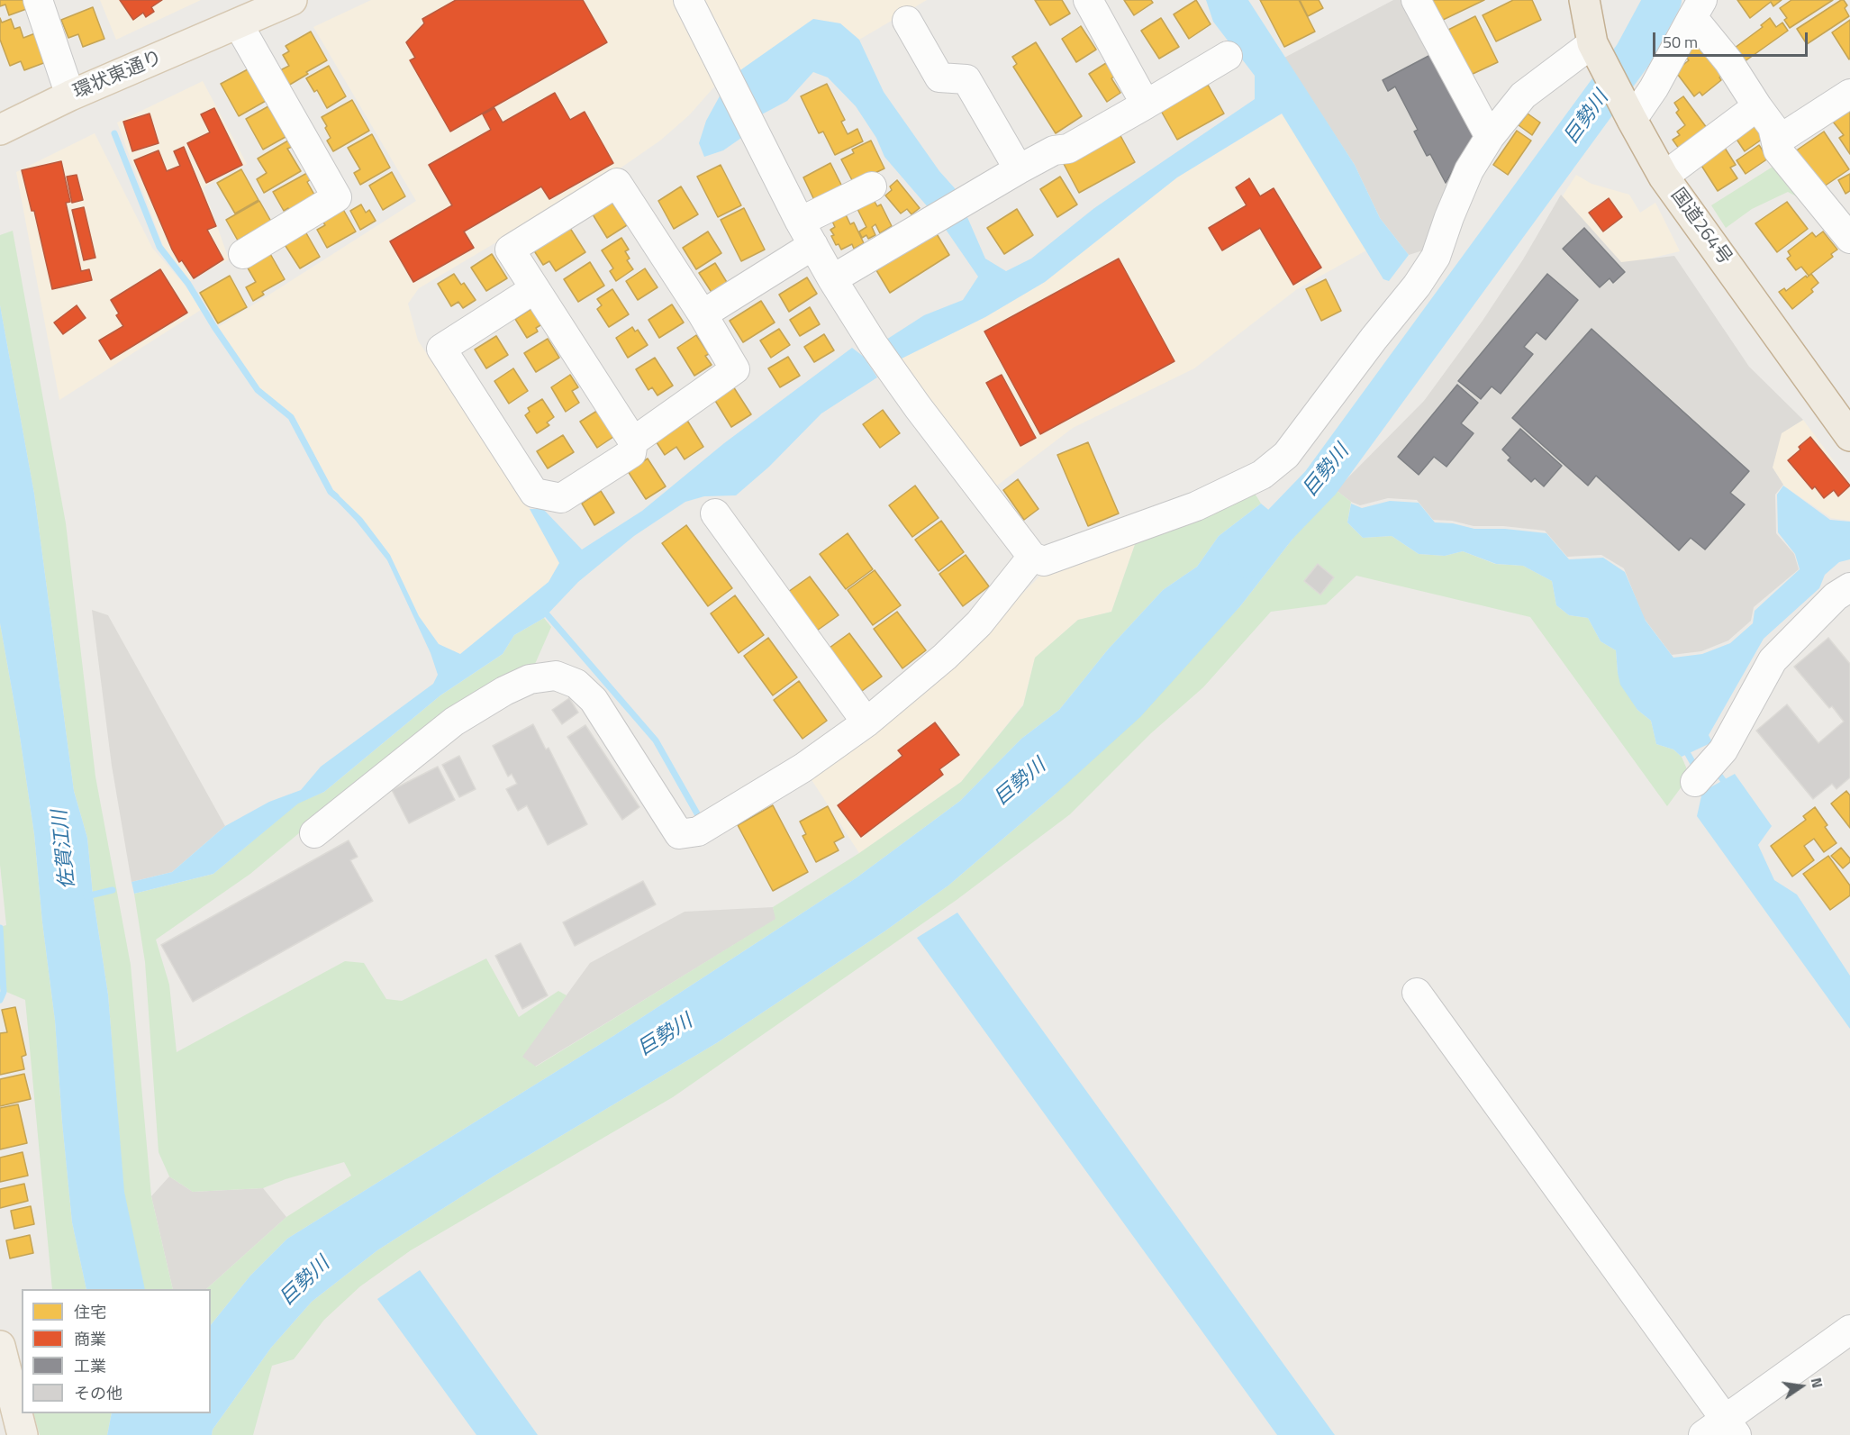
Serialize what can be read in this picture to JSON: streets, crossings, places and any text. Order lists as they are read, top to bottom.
{
  "streets": {
    "highway": ["国道264号"],
    "main road": ["環状東通り"]
  },
  "water": ["巨勢川", "佐賀江川"],
  "legend": [
    "住宅",
    "商業",
    "工業",
    "その他"
  ],
  "scale_bar": "50 m",
  "north": "right"
}
